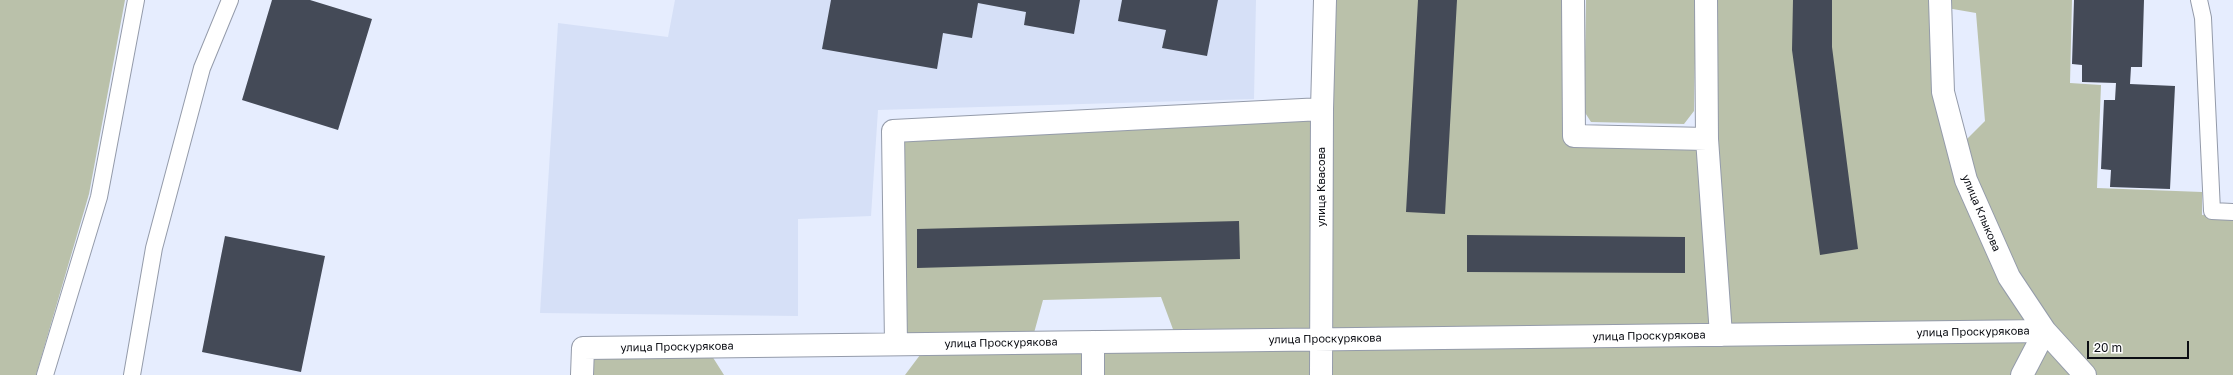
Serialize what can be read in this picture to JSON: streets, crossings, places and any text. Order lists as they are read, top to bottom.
{
  "streets": {
    "street": ["улица Квасова", "улица Клыкова", "улица Проскурякова"]
  },
  "crossings": [
    ["улица Квасова", "улица Проскурякова"],
    ["улица Клыкова", "улица Проскурякова"]
  ],
  "scale_bar": "20 m"
}
